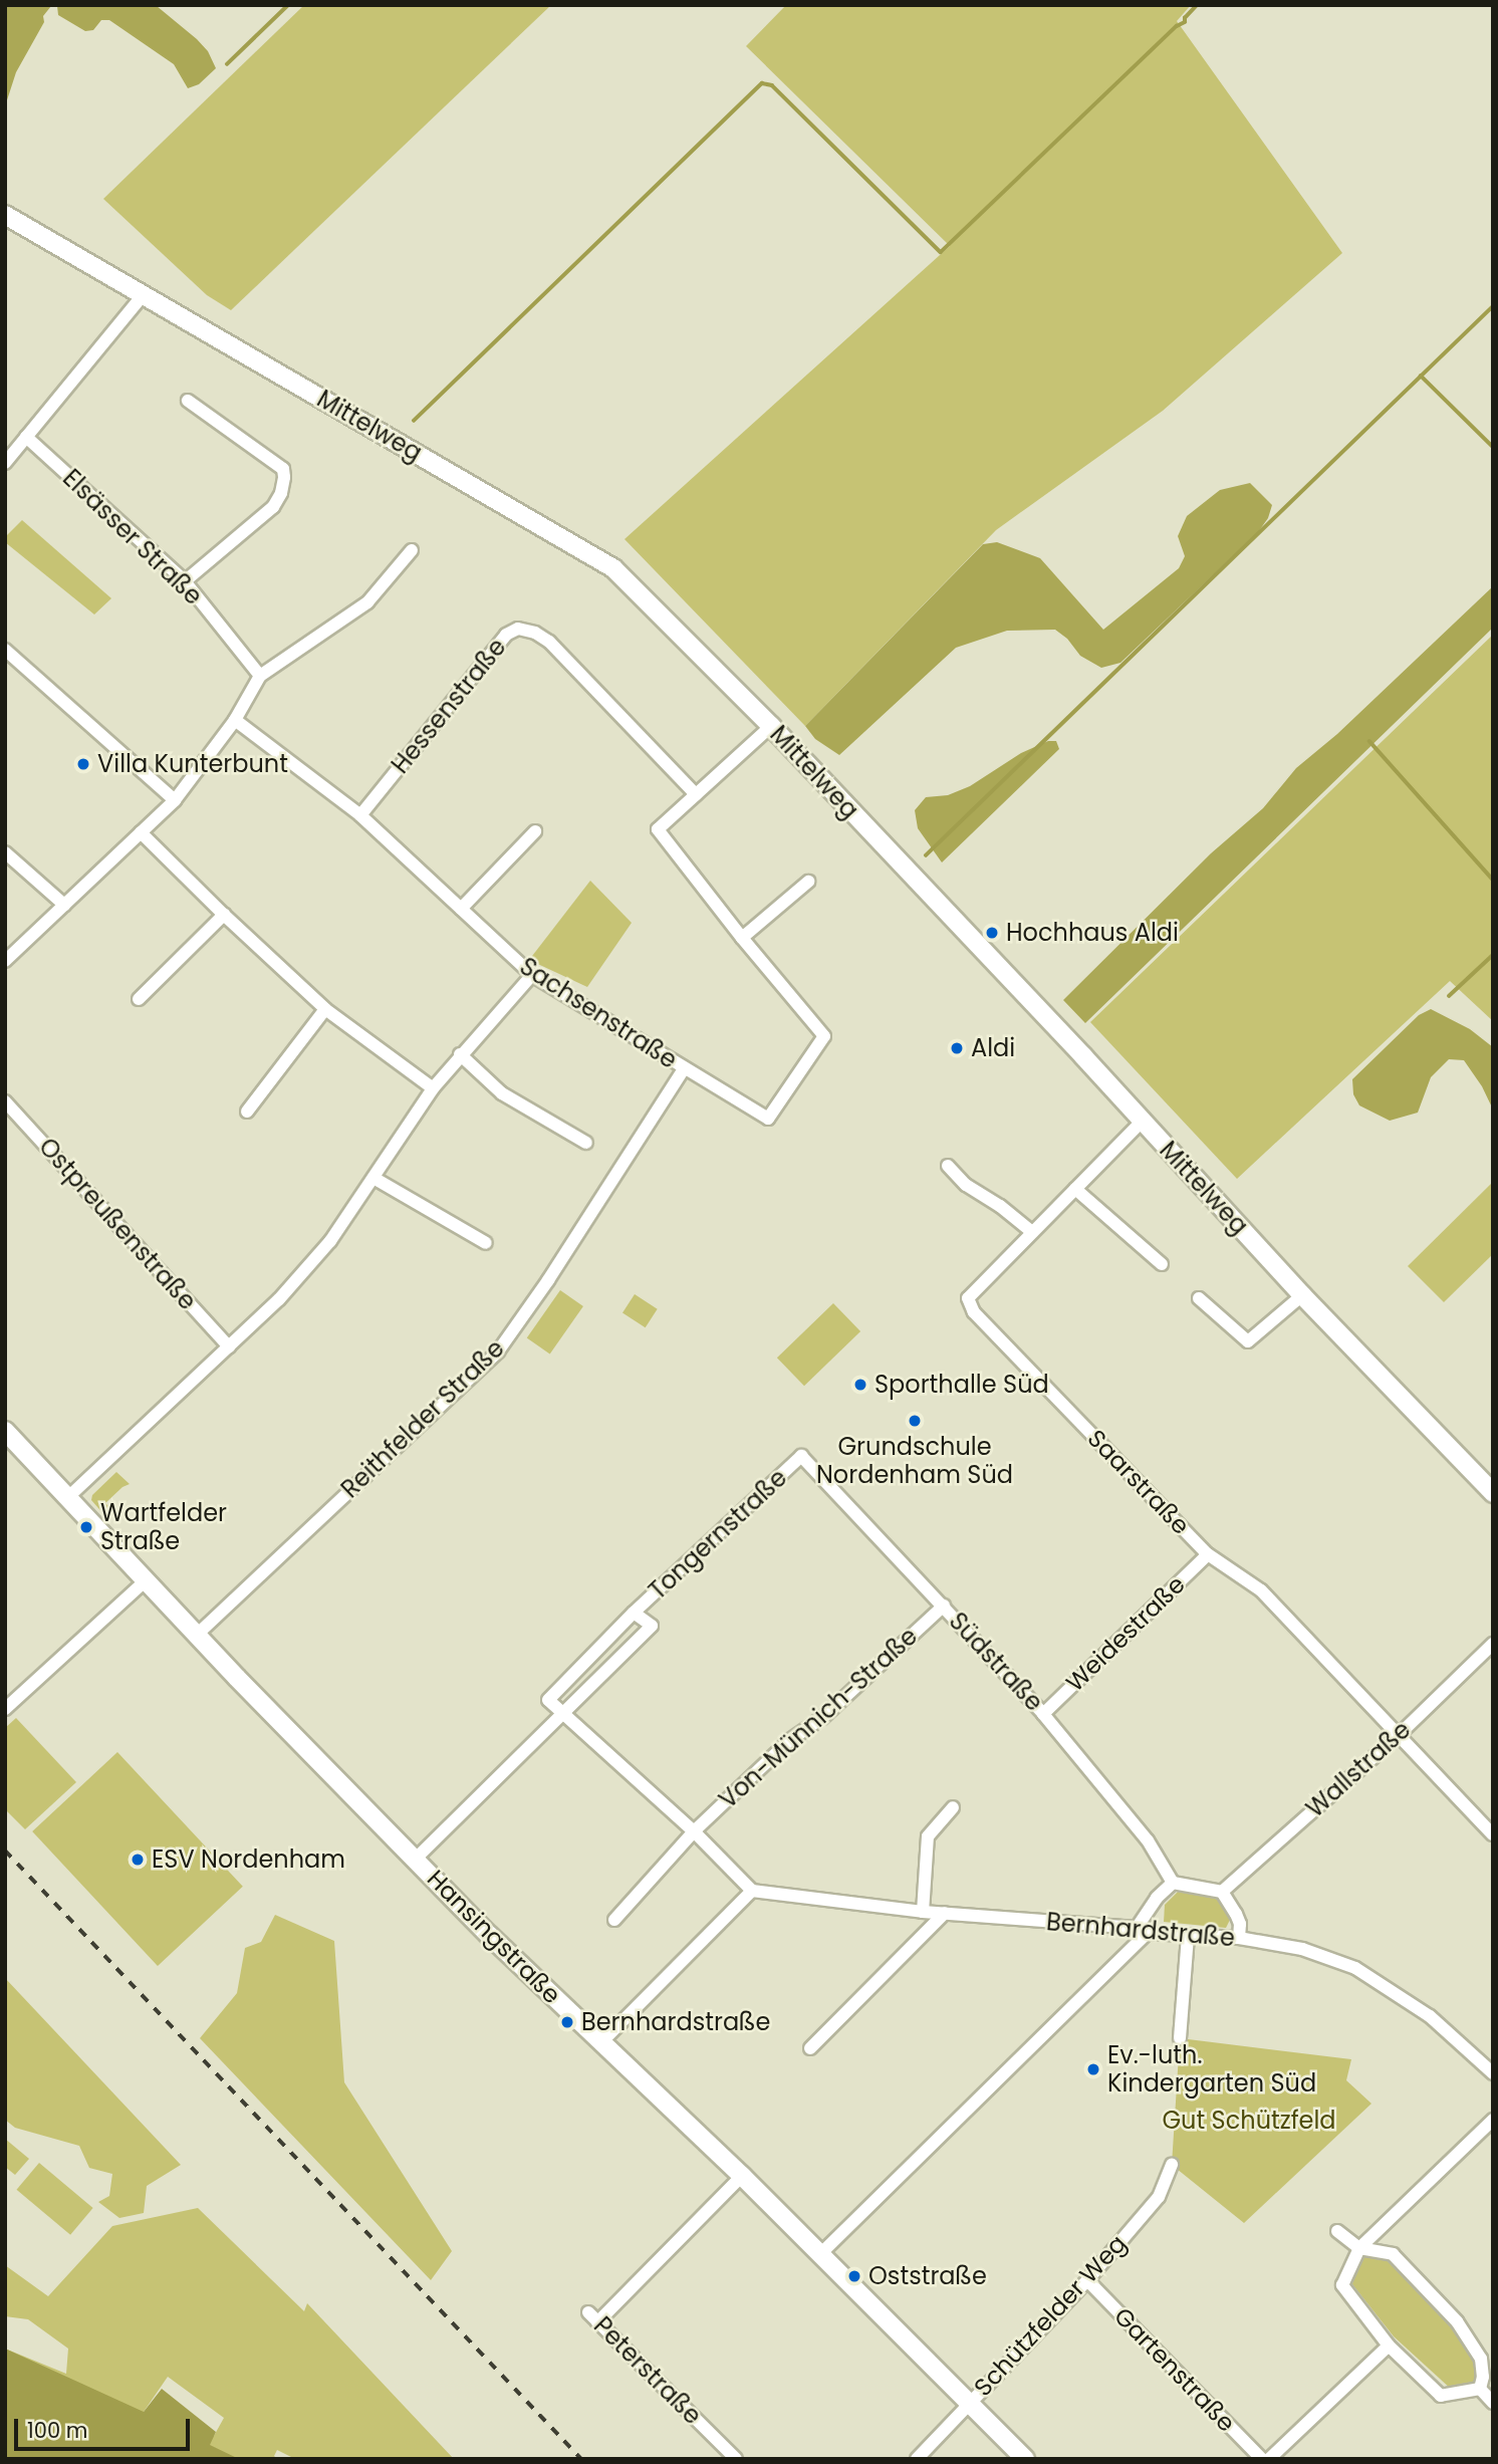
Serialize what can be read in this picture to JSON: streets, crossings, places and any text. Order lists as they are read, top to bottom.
{
  "streets": {
    "street": [
      "Mittelweg",
      "Elsässer Straße",
      "Hessenstraße",
      "Sachsenstraße",
      "Ostpreußenstraße",
      "Reithfelder Straße",
      "Saarstraße",
      "Tongernstraße",
      "Weidestraße",
      "Südstraße",
      "Von-Münnich-Straße",
      "Wallstraße",
      "Bernhardstraße",
      "Hansingstraße",
      "Schützfelder Weg",
      "Gartenstraße",
      "Peterstraße"
    ]
  },
  "crossings": [
    ["Mittelweg", "Sachsenstraße"],
    ["Mittelweg", "Saarstraße"],
    ["Hessenstraße", "Sachsenstraße"],
    ["Sachsenstraße", "Reithfelder Straße"],
    ["Reithfelder Straße", "Hansingstraße"],
    ["Saarstraße", "Weidestraße"],
    ["Saarstraße", "Wallstraße"],
    ["Tongernstraße", "Südstraße"],
    ["Tongernstraße", "Hansingstraße"],
    ["Weidestraße", "Südstraße"],
    ["Südstraße", "Von-Münnich-Straße"],
    ["Hansingstraße", "Schützfelder Weg"],
    ["Schützfelder Weg", "Gartenstraße"]
  ],
  "parks": ["Gut Schützfeld"],
  "places": [
    "Villa Kunterbunt",
    "Hochhaus Aldi",
    "Aldi",
    "Sporthalle Süd",
    "Grundschule Nordenham Süd",
    "Wartfelder Straße",
    "ESV Nordenham",
    "Bernhardstraße",
    "Ev.-luth. Kindergarten Süd",
    "Oststraße"
  ],
  "scale_bar": "100 m"
}
